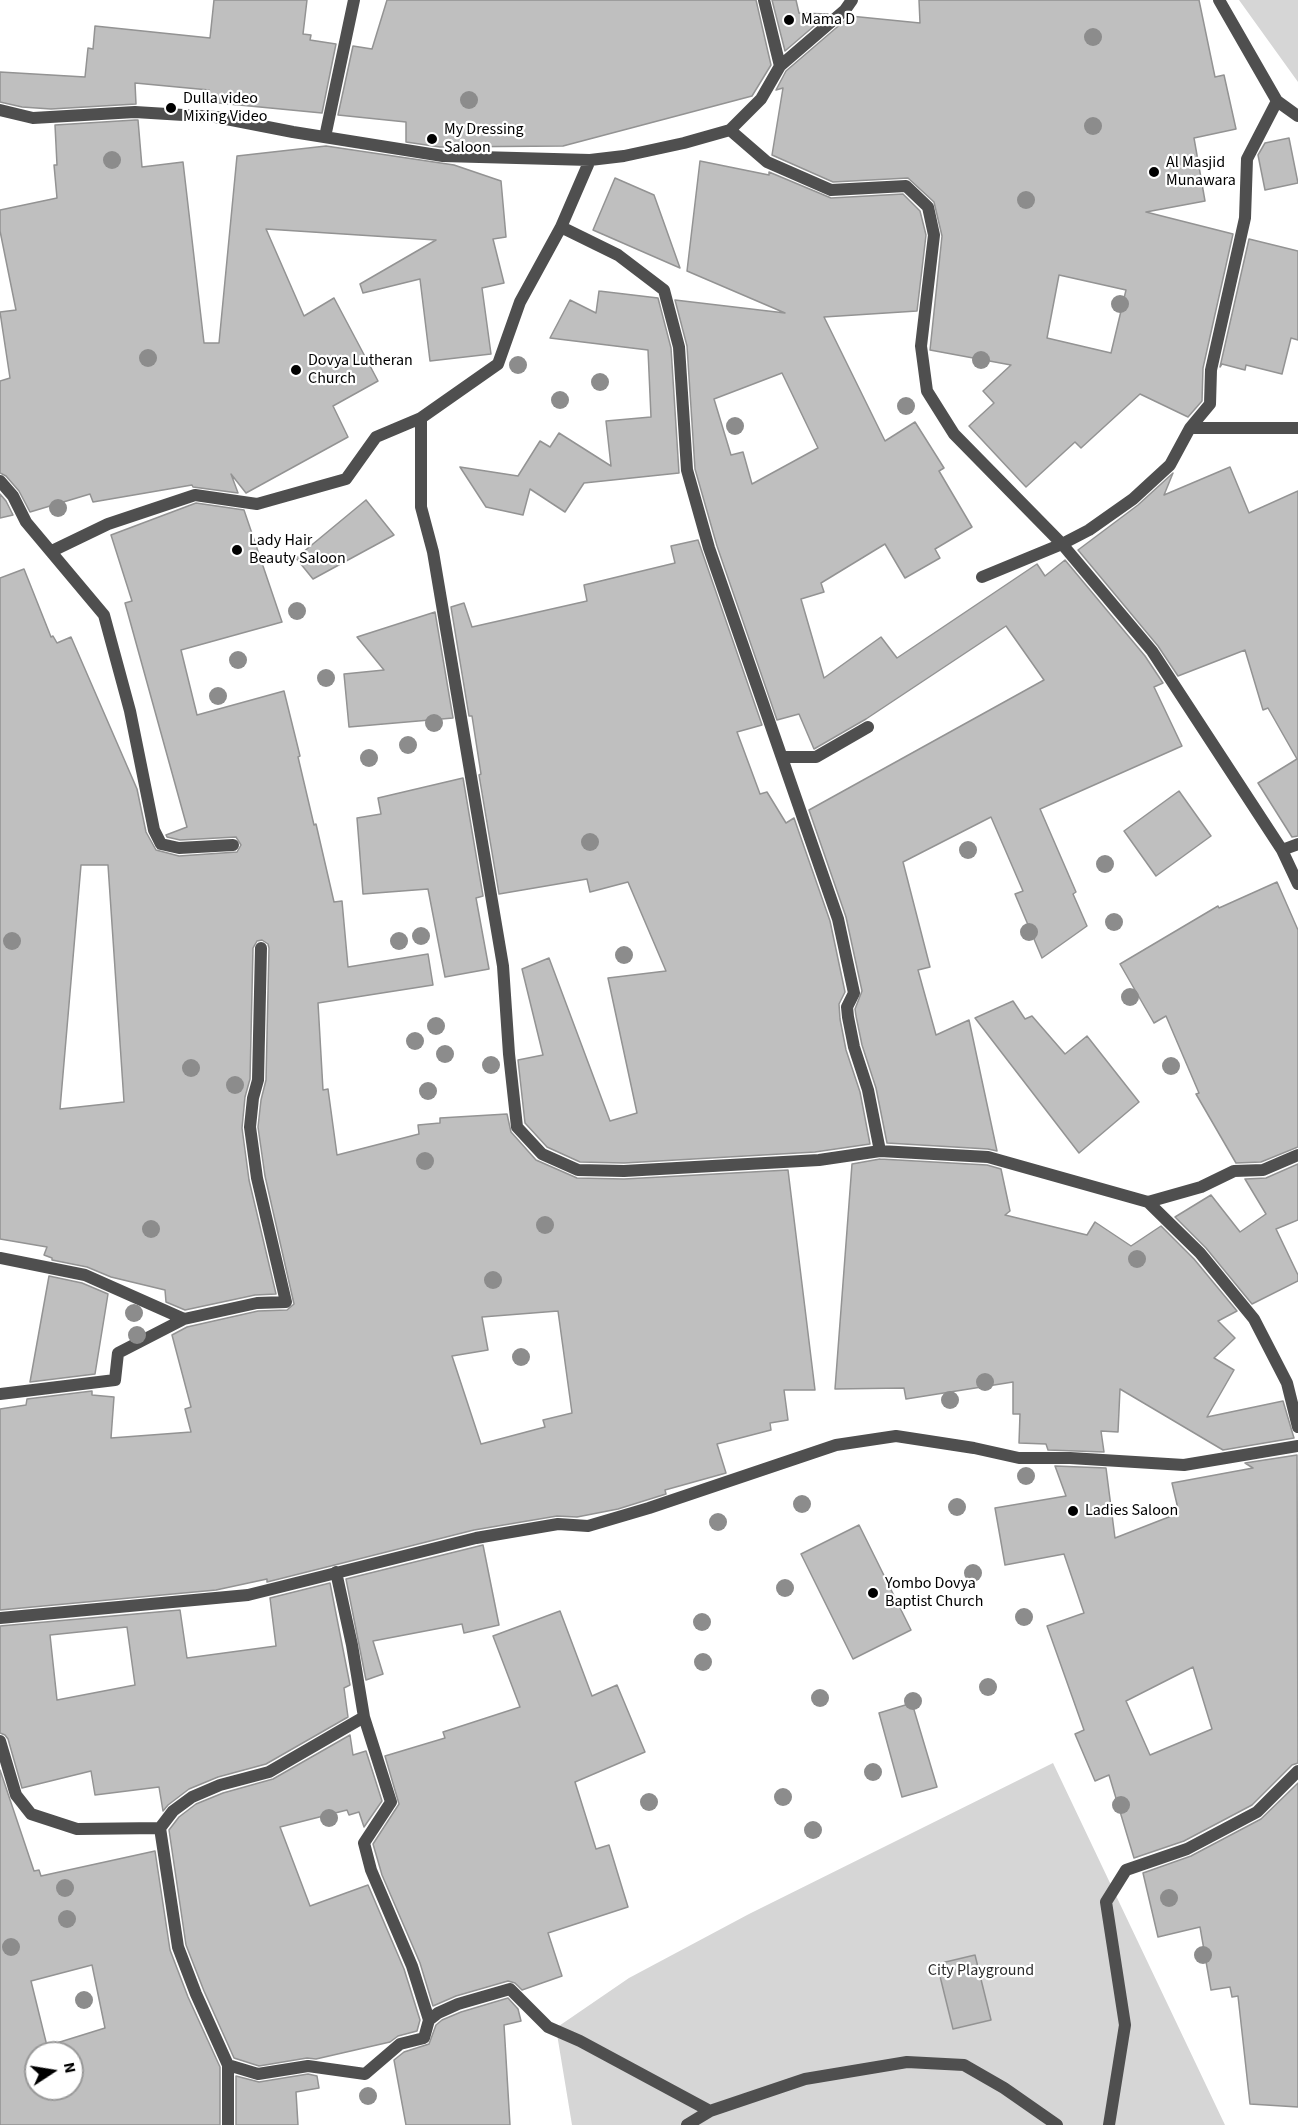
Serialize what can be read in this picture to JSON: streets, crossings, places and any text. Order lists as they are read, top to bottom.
{
  "parks": ["City Playground"],
  "places": [
    "Mama D",
    "Dulla video Mixing Video",
    "My Dressing Saloon",
    "Al Masjid Munawara",
    "Dovya Lutheran Church",
    "Lady Hair Beauty Saloon",
    "Ladies Saloon",
    "Yombo Dovya Baptist Church"
  ],
  "north": "right"
}
